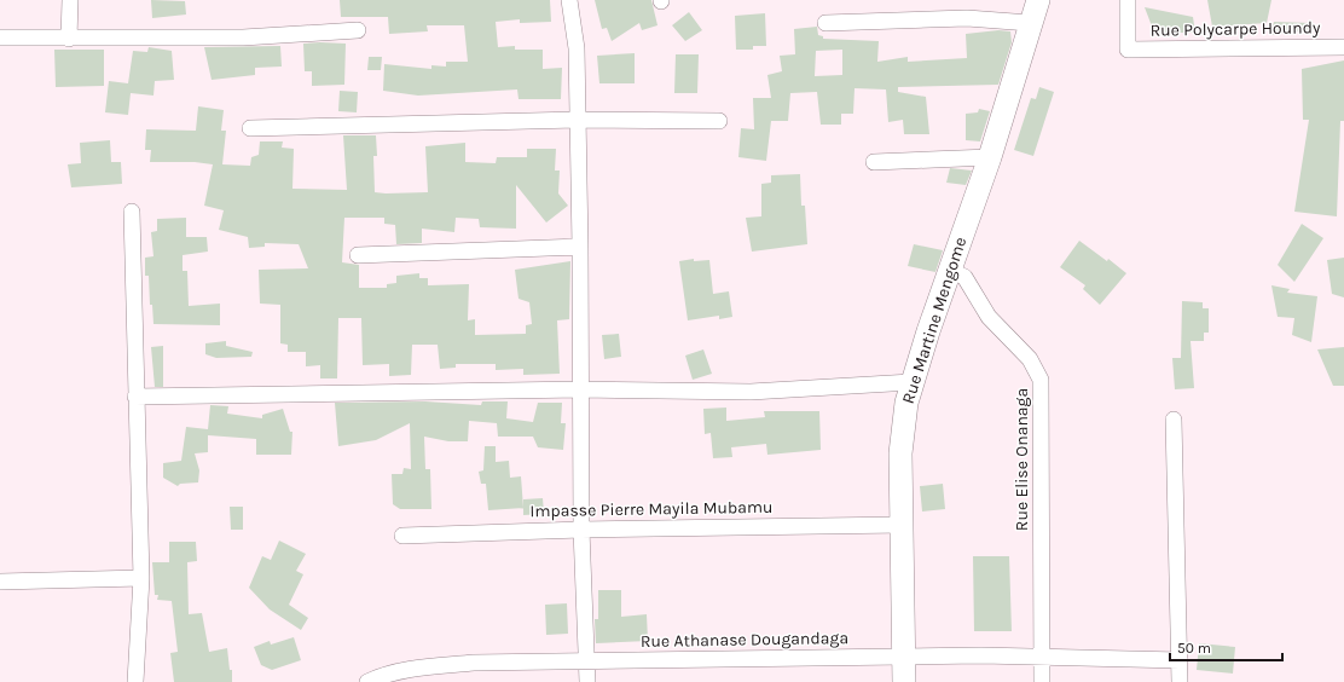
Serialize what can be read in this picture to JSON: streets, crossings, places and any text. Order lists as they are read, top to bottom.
{
  "streets": {
    "street": [
      "Rue Polycarpe Houndy",
      "Rue Martine Mengome",
      "Rue Elise Onanaga",
      "Impasse Pierre Mayila Mubamu",
      "Rue Athanase Dougandaga"
    ]
  },
  "crossings": [
    ["Rue Martine Mengome", "Rue Elise Onanaga"],
    ["Rue Martine Mengome", "Impasse Pierre Mayila Mubamu"],
    ["Rue Martine Mengome", "Rue Athanase Dougandaga"],
    ["Rue Elise Onanaga", "Rue Athanase Dougandaga"]
  ],
  "scale_bar": "50 m"
}
